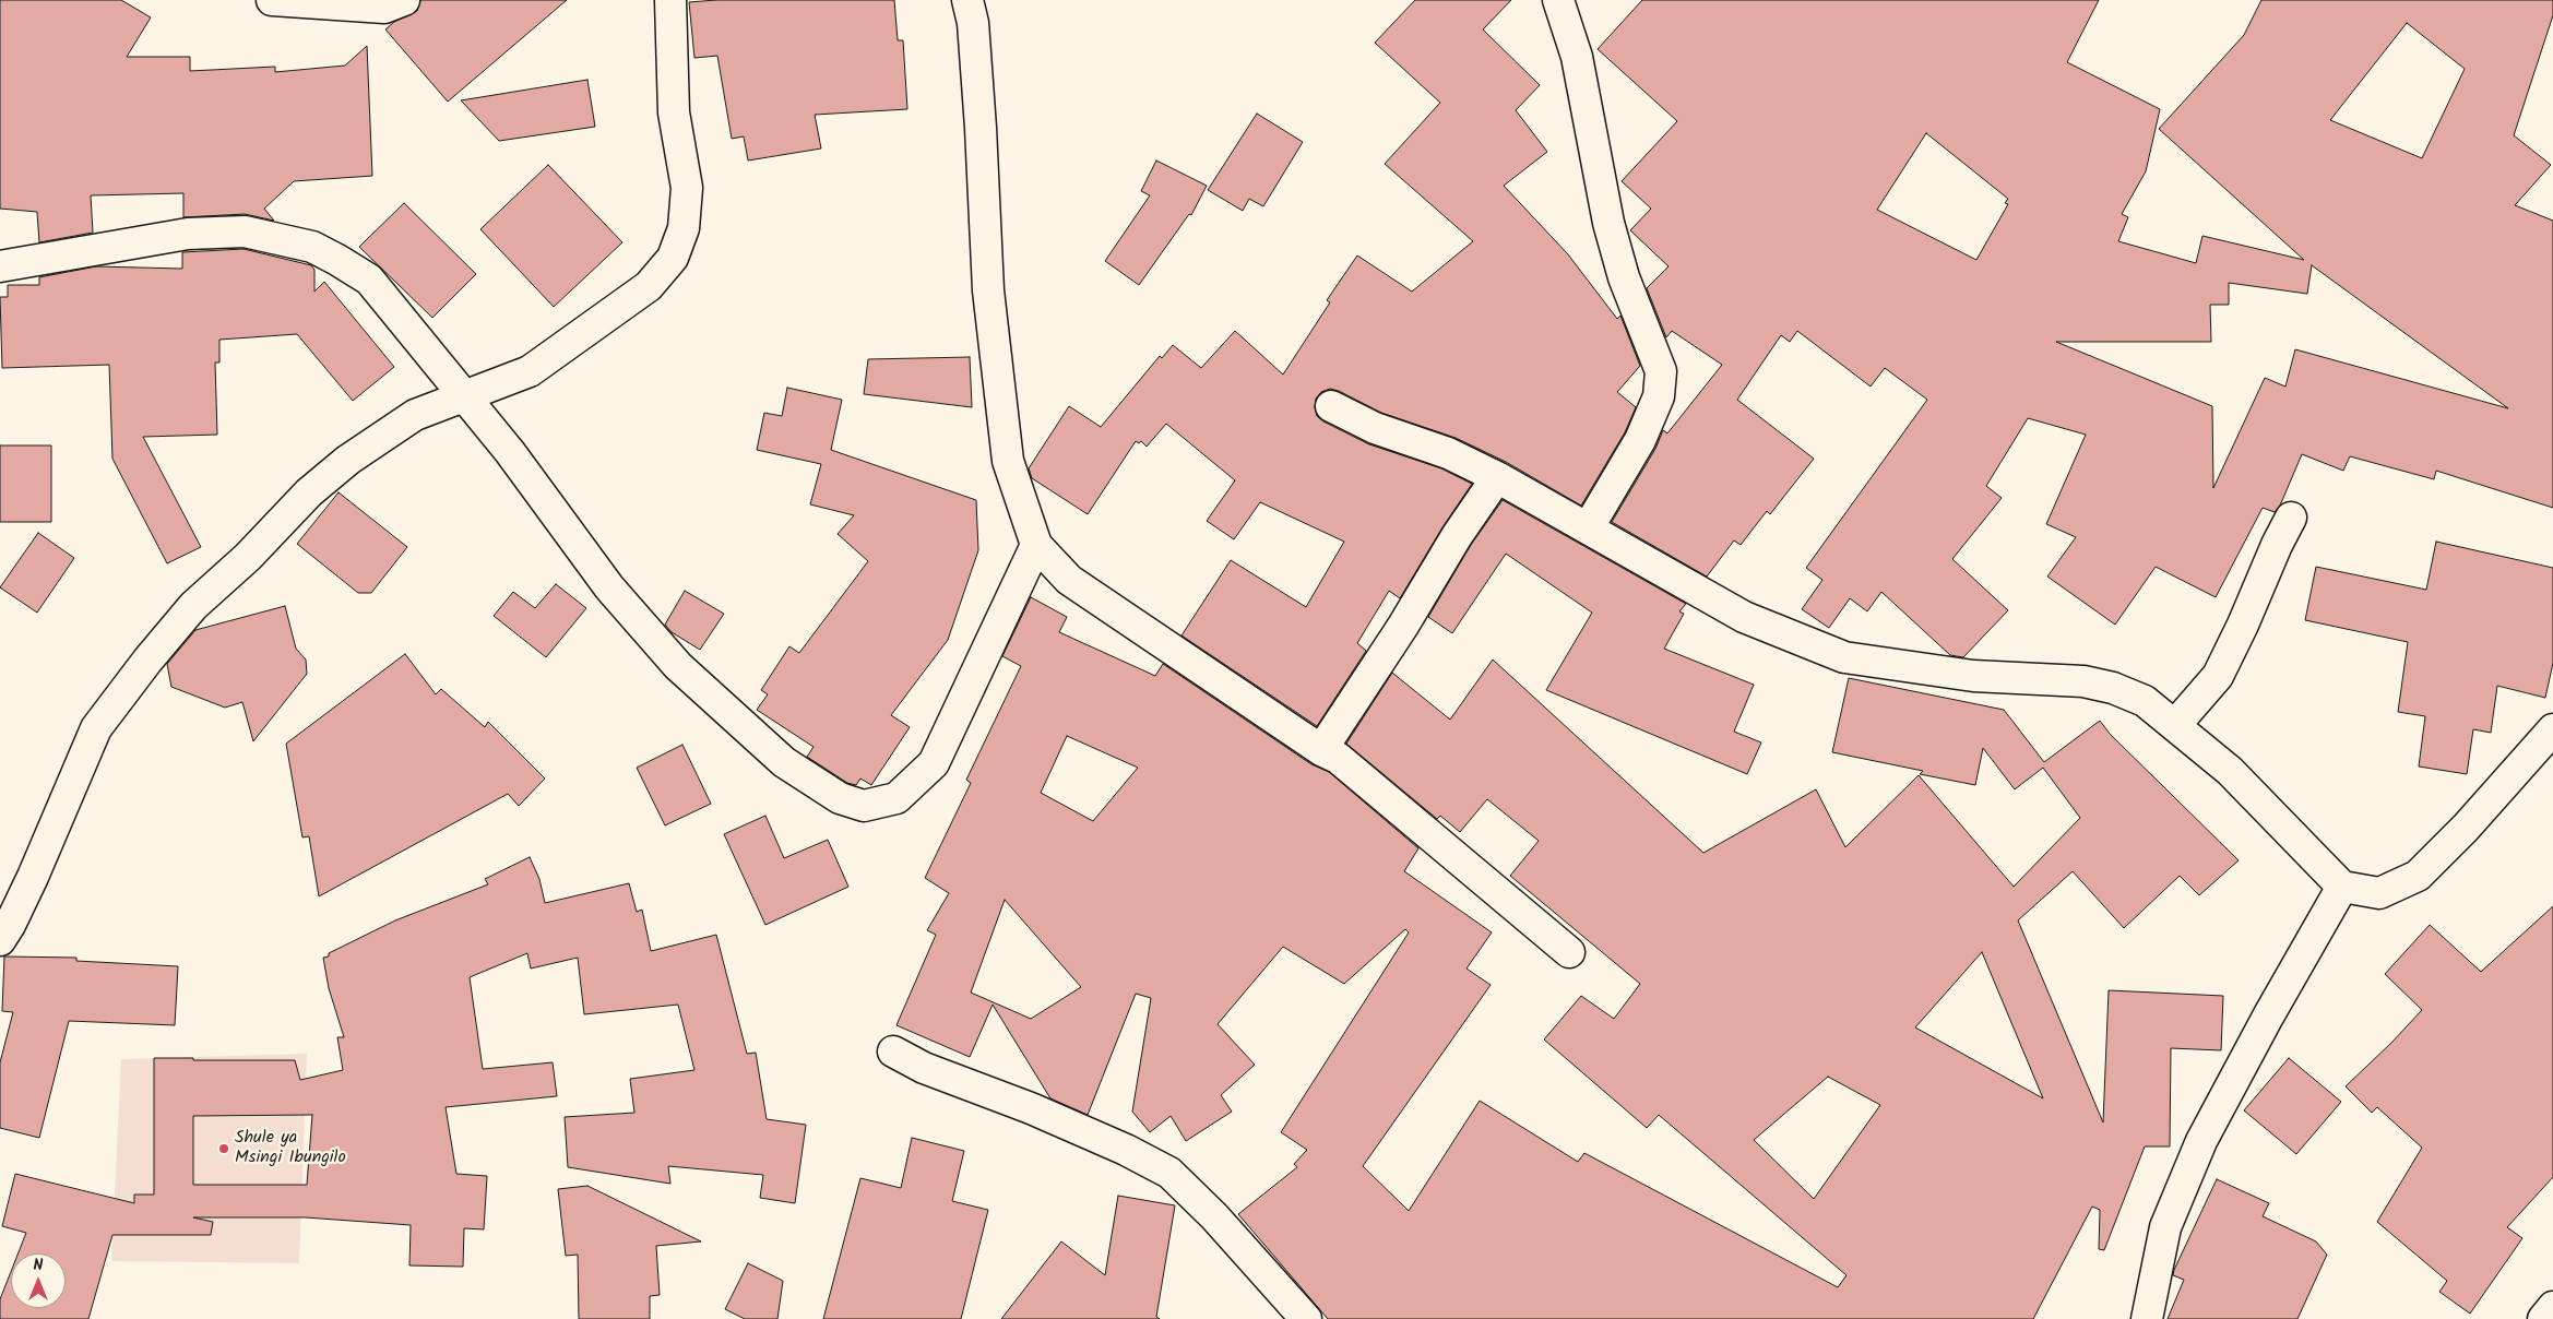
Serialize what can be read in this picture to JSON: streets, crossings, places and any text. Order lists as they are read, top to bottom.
{
  "places": ["Shule ya Msingi Ibungilo"],
  "north": "top"
}
